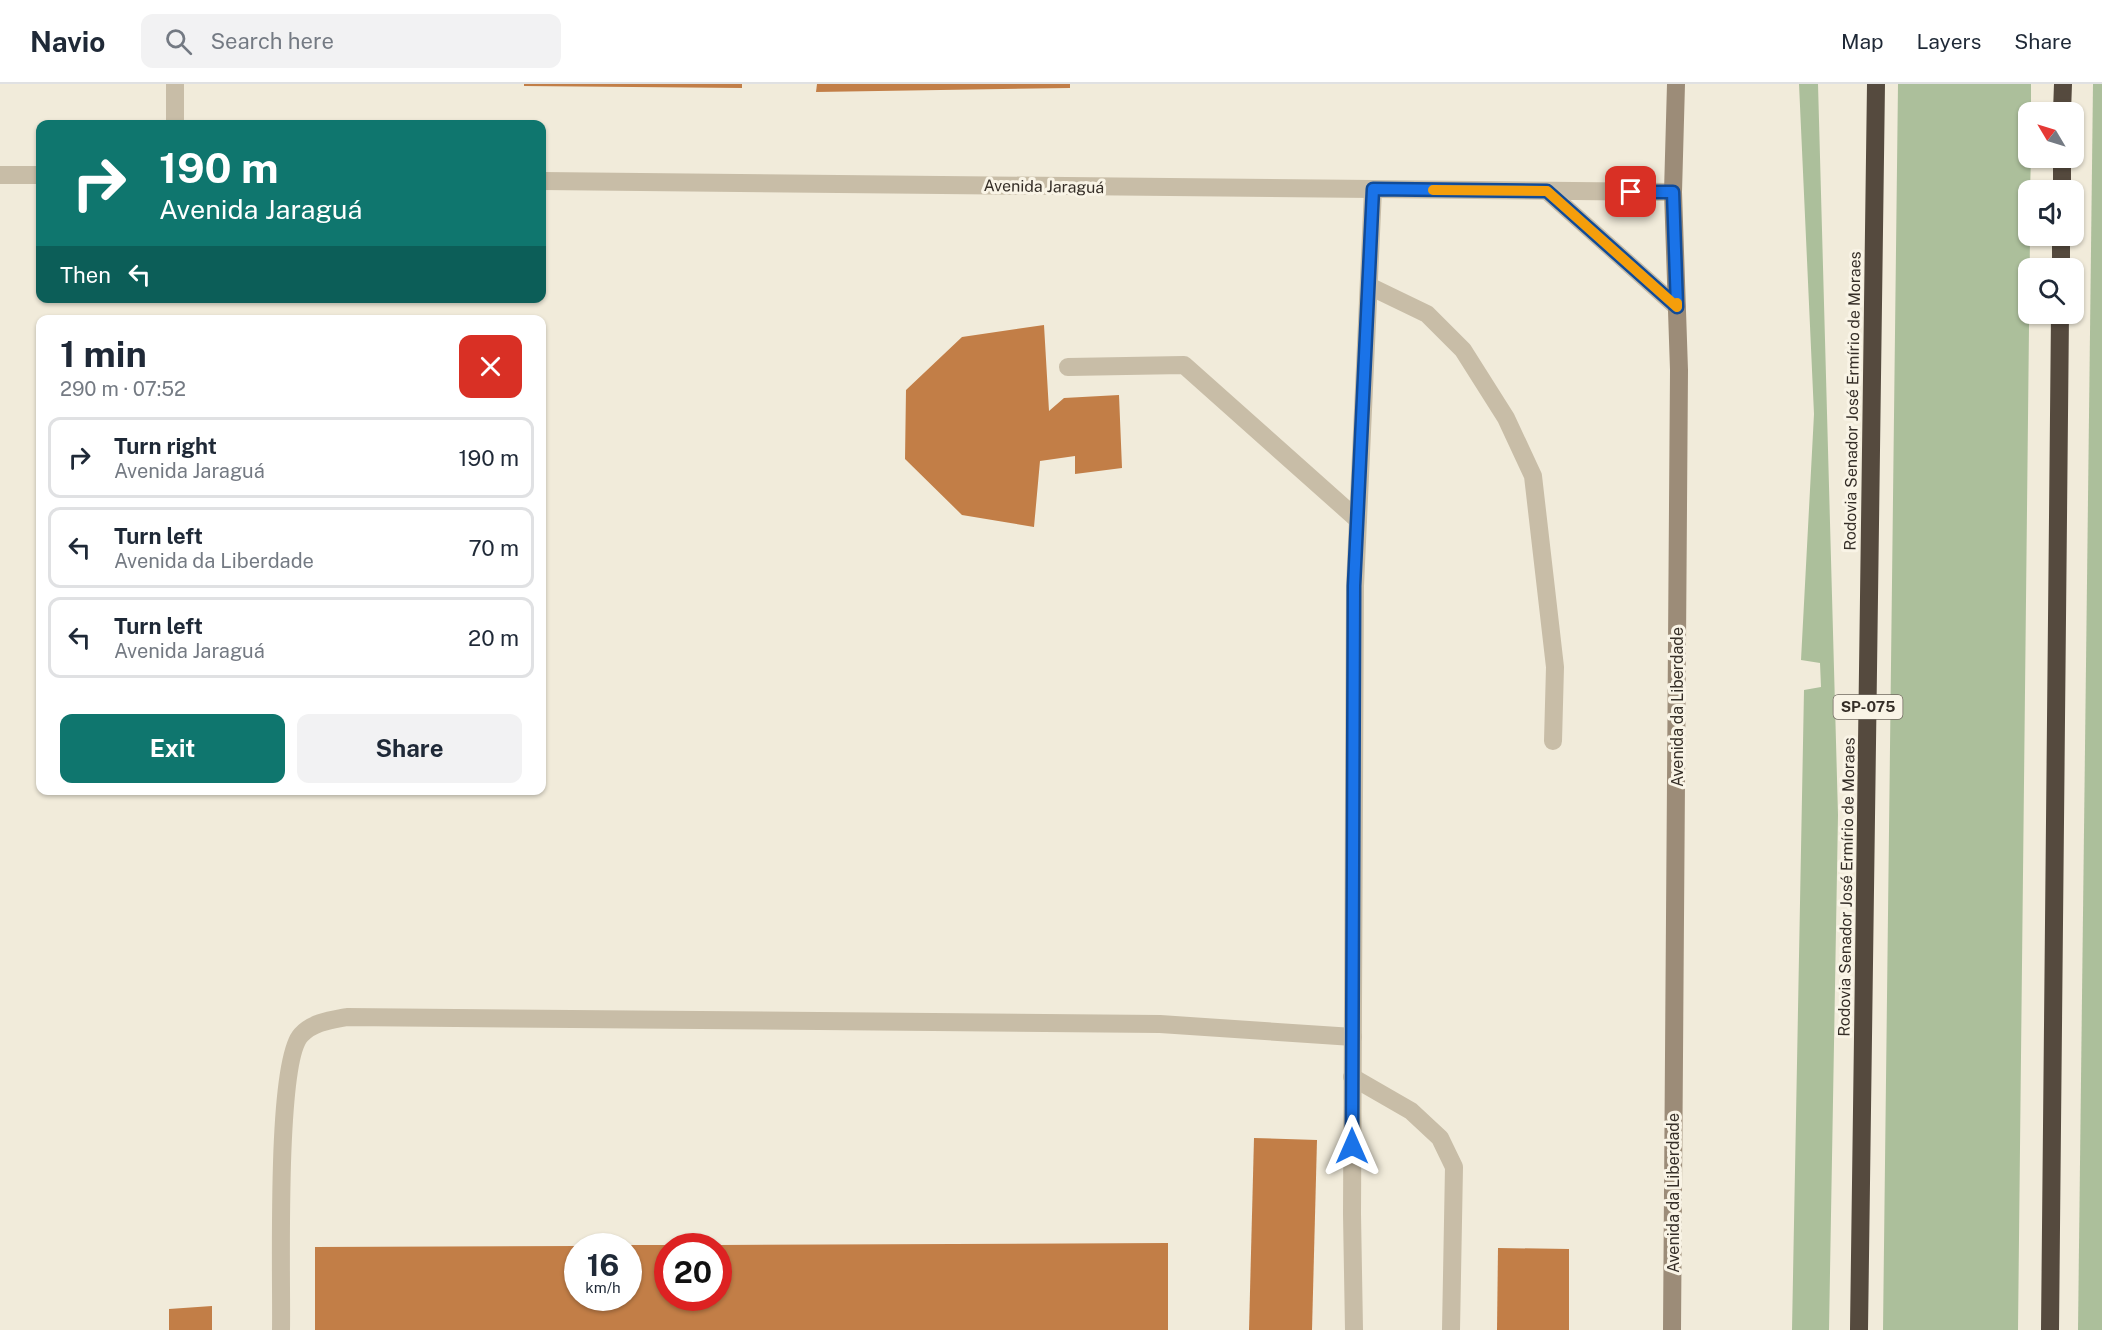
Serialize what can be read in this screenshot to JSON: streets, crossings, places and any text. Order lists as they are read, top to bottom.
{
  "streets": {
    "highway": ["Rodovia Senador José Ermírio de Moraes", "SP-075"],
    "street": ["Avenida Jaraguá", "Avenida da Liberdade"]
  },
  "crossings": [
    ["Avenida Jaraguá", "Avenida da Liberdade"]
  ],
  "north": "top left",
  "page": {
    "header": "Navio",
    "search": "Search here",
    "nav": ["Map", "Layers", "Share"],
    "turn": ["190 m", "Avenida Jaraguá"],
    "then": "Then",
    "heading": ["1 min", "290 m · 07:52"],
    "list": [
      {
        "name": "Turn right",
        "note": "Avenida Jaraguá",
        "value": "190 m"
      },
      {
        "name": "Turn left",
        "note": "Avenida da Liberdade",
        "value": "70 m"
      },
      {
        "name": "Turn left",
        "note": "Avenida Jaraguá",
        "value": "20 m"
      }
    ],
    "buttons": ["Exit", "Share"],
    "speed": "16 km/h",
    "limit": "20"
  }
}
